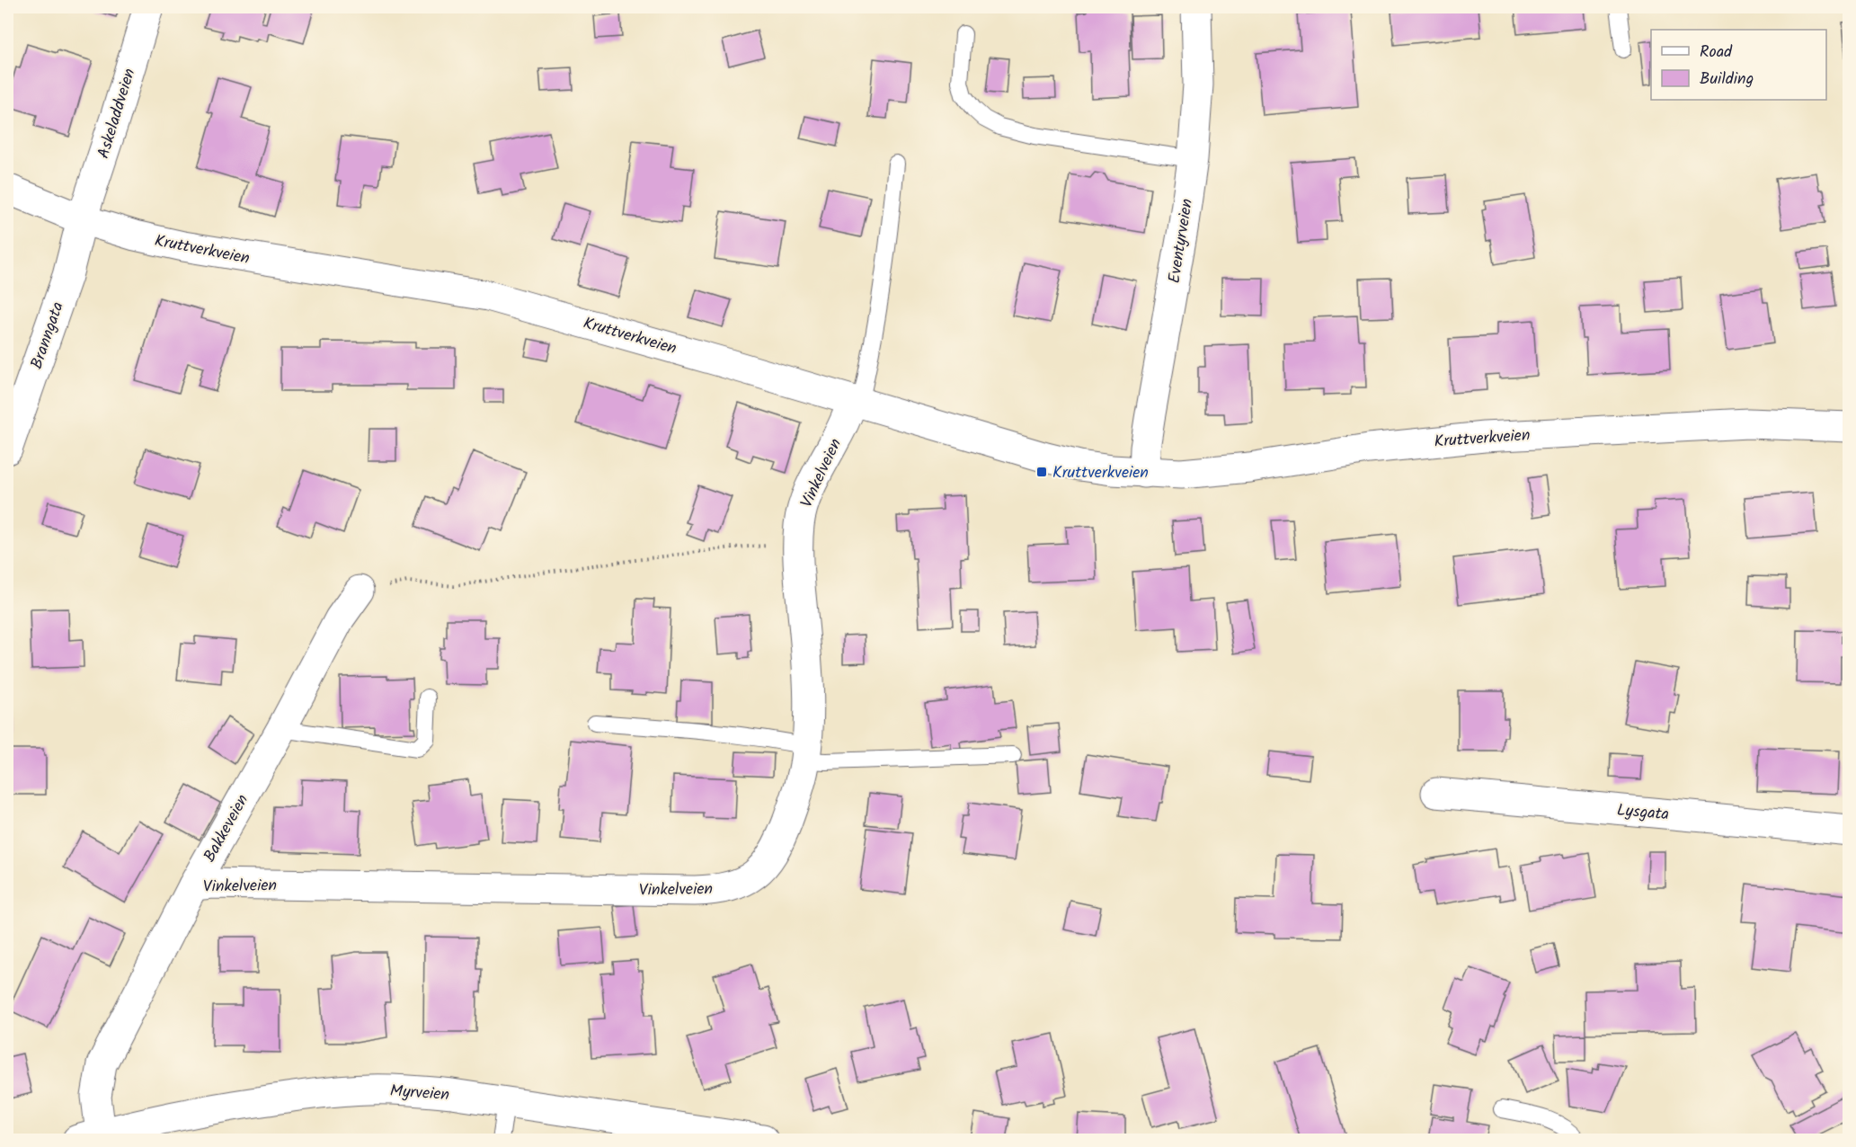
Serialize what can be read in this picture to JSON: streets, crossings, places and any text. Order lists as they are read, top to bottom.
{
  "streets": {
    "street": [
      "Askeladdveien",
      "Eventyrveien",
      "Kruttverkveien",
      "Branngata",
      "Vinkelveien",
      "Lysgata",
      "Bakkeveien",
      "Myrveien"
    ]
  },
  "crossings": [
    ["Askeladdveien", "Kruttverkveien"],
    ["Askeladdveien", "Branngata"],
    ["Eventyrveien", "Kruttverkveien"],
    ["Kruttverkveien", "Branngata"],
    ["Kruttverkveien", "Vinkelveien"],
    ["Vinkelveien", "Bakkeveien"],
    ["Bakkeveien", "Myrveien"]
  ],
  "places": {
    "transit": ["Kruttverkveien"]
  },
  "legend": ["Road", "Building"]
}
